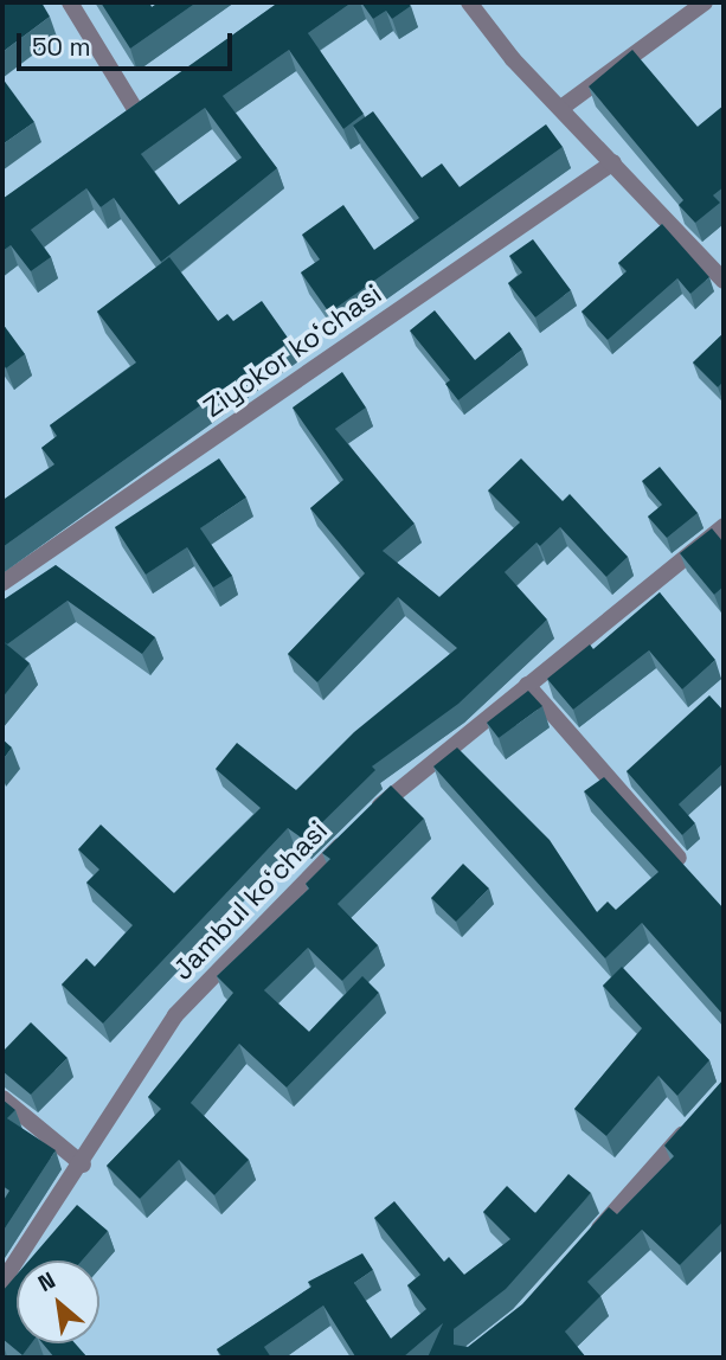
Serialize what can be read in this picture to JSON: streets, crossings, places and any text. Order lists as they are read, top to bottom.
{
  "streets": {
    "street": ["Ziyokor koʻchasi", "Jambul koʻchasi"]
  },
  "scale_bar": "50 m",
  "north": "top left"
}
